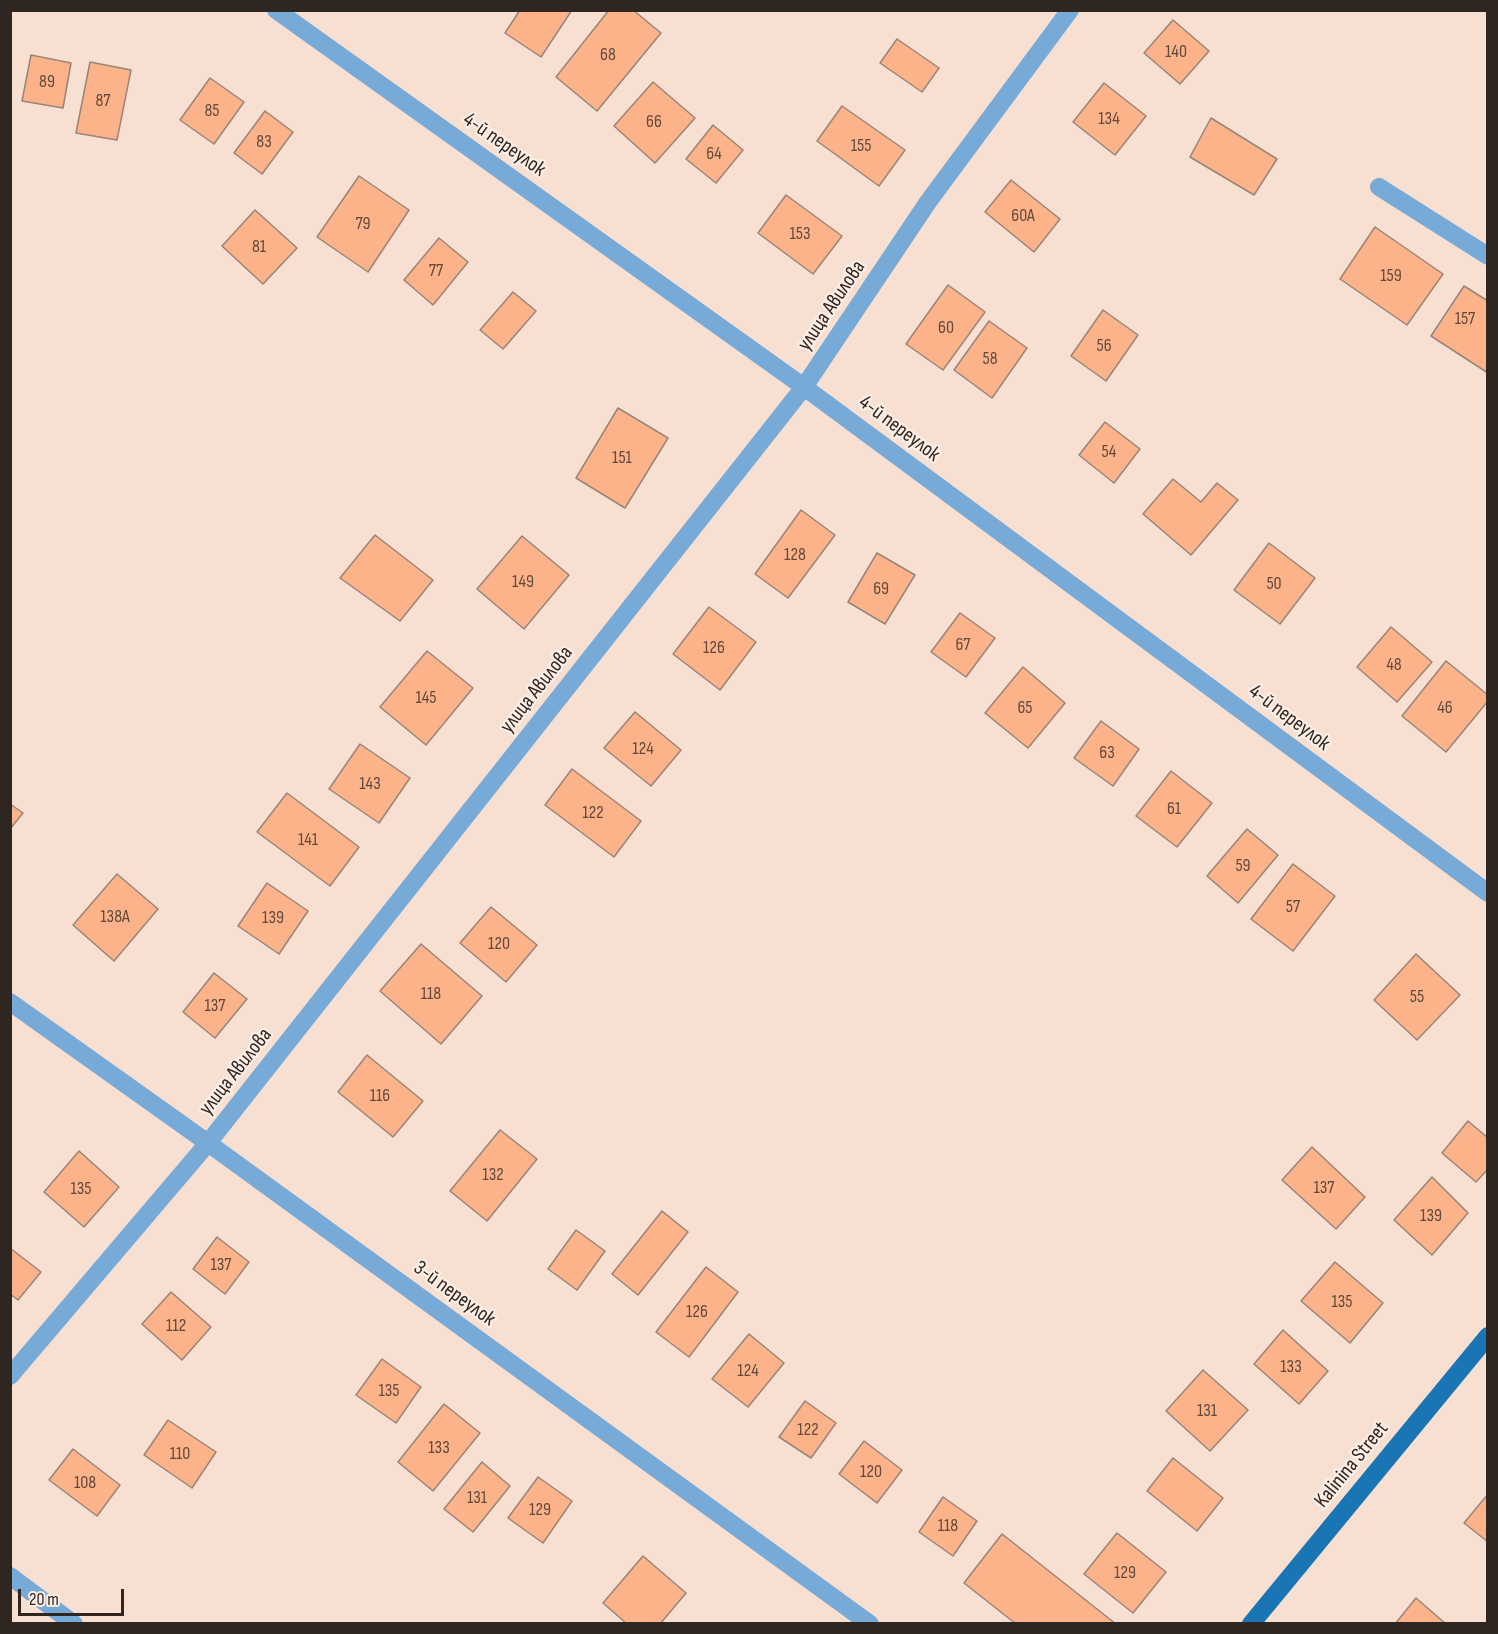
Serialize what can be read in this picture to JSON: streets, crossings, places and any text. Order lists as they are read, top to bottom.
{
  "streets": {
    "main road": ["Kalinina Street"],
    "street": ["4-й переулок", "улица Авилова", "3-й переулок"]
  },
  "crossings": [
    ["4-й переулок", "улица Авилова"],
    ["улица Авилова", "3-й переулок"]
  ],
  "house_numbers": [
    "140",
    "68",
    "89",
    "87",
    "85",
    "134",
    "66",
    "83",
    "155",
    "64",
    "60А",
    "79",
    "153",
    "81",
    "77",
    "159",
    "157",
    "60",
    "56",
    "58",
    "54",
    "151",
    "128",
    "149",
    "50",
    "69",
    "67",
    "126",
    "48",
    "145",
    "65",
    "46",
    "124",
    "63",
    "143",
    "61",
    "122",
    "141",
    "59",
    "57",
    "138А",
    "139",
    "120",
    "118",
    "55",
    "137",
    "116",
    "132",
    "137",
    "135",
    "139",
    "137",
    "135",
    "126",
    "112",
    "133",
    "124",
    "135",
    "131",
    "122",
    "133",
    "110",
    "120",
    "108",
    "131",
    "129",
    "118",
    "129"
  ],
  "scale_bar": "20 m"
}
